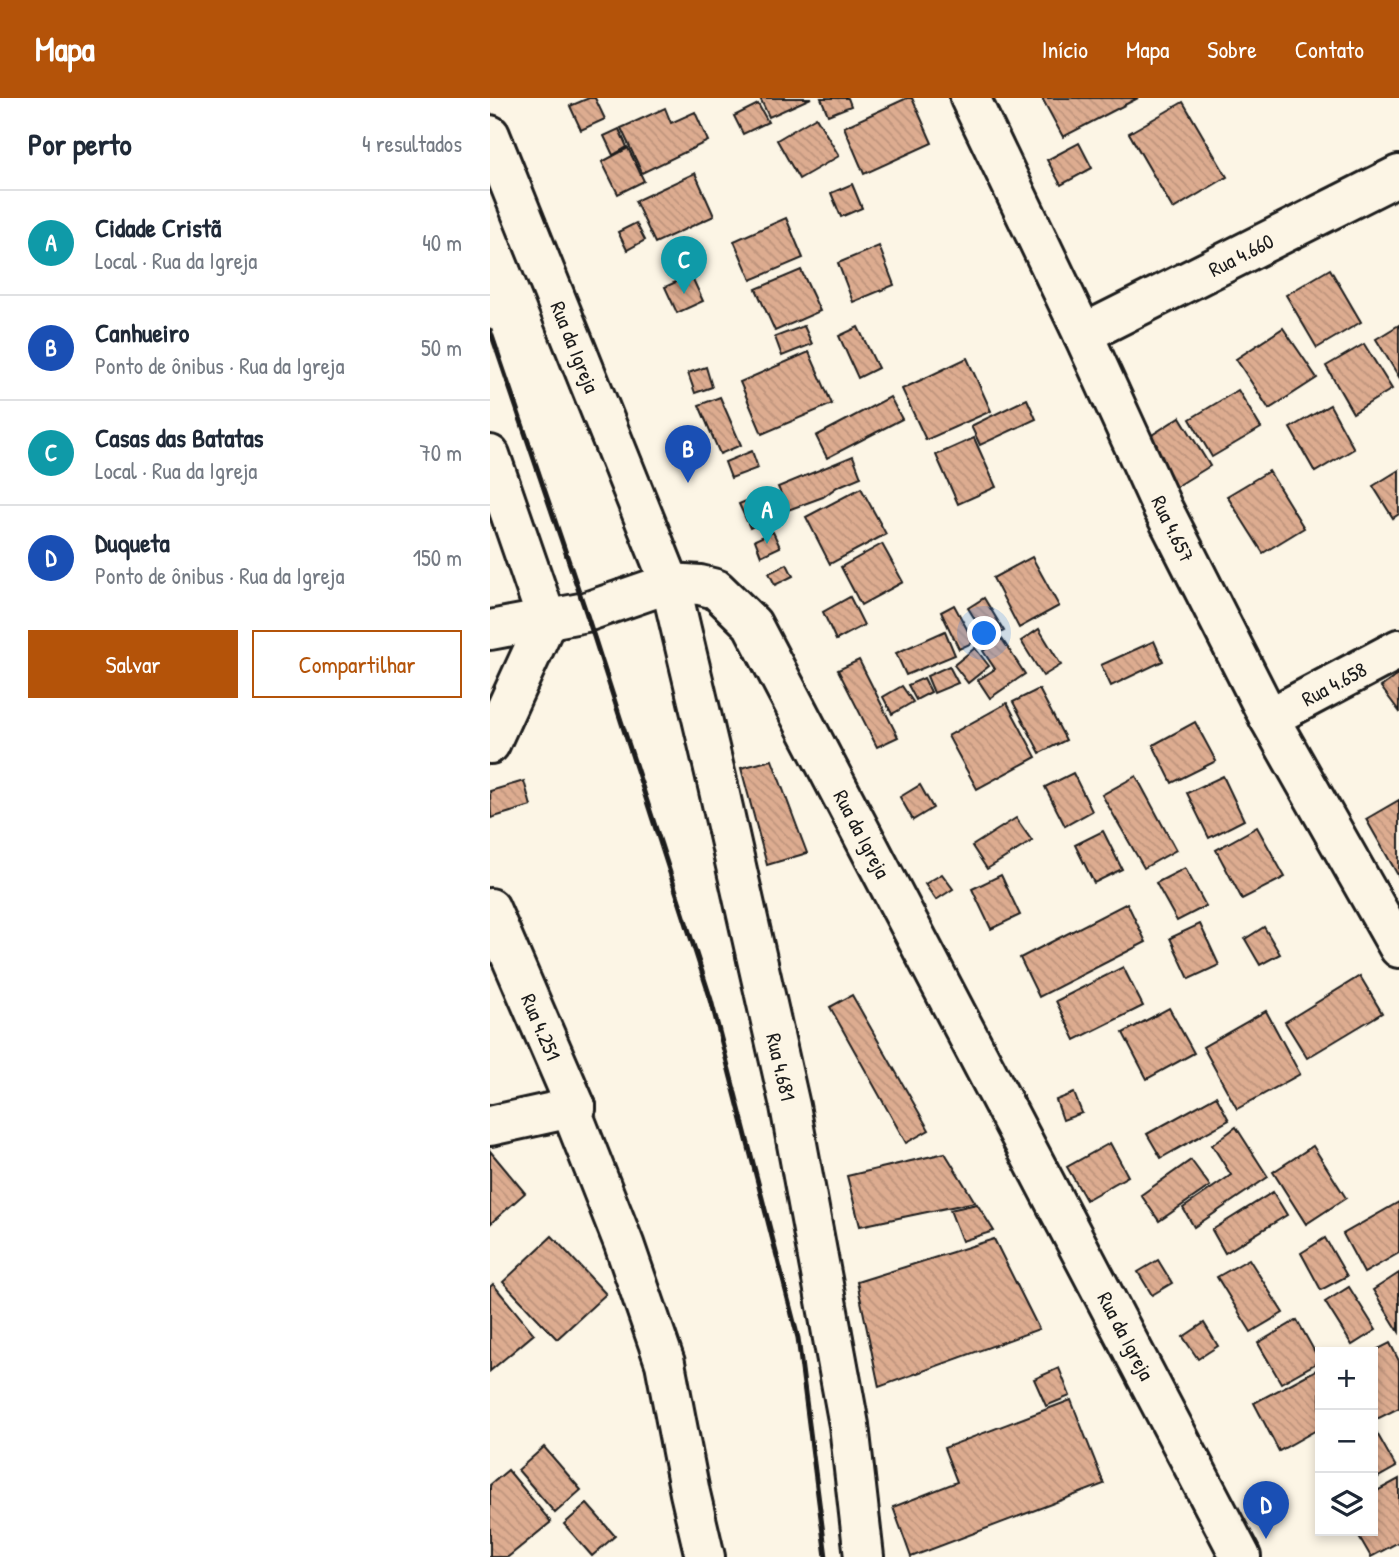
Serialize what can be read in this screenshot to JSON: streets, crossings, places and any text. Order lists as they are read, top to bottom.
{
  "streets": {
    "street": [
      "Rua 4.660",
      "Rua da Igreja",
      "Rua 4.657",
      "Rua 4.658",
      "Rua 4.251",
      "Rua 4.681"
    ]
  },
  "crossings": [
    ["Rua 4.660", "Rua 4.657"],
    ["Rua da Igreja", "Rua 4.681"],
    ["Rua 4.657", "Rua 4.658"]
  ],
  "page": {
    "header": "Mapa",
    "nav": [
      "Início",
      "Mapa",
      "Sobre",
      "Contato"
    ],
    "heading": ["Por perto", "4 resultados"],
    "list": [
      {
        "mark": "A",
        "name": "Cidade Cristã",
        "note": "Local · Rua da Igreja",
        "value": "40 m"
      },
      {
        "mark": "B",
        "name": "Canhueiro",
        "note": "Ponto de ônibus · Rua da Igreja",
        "value": "50 m"
      },
      {
        "mark": "C",
        "name": "Casas das Batatas",
        "note": "Local · Rua da Igreja",
        "value": "70 m"
      },
      {
        "mark": "D",
        "name": "Duqueta",
        "note": "Ponto de ônibus · Rua da Igreja",
        "value": "150 m"
      }
    ],
    "pins": [
      "C",
      "B",
      "A",
      "D"
    ],
    "buttons": ["Salvar", "Compartilhar"],
    "map_buttons": ["+", "−"]
  }
}
